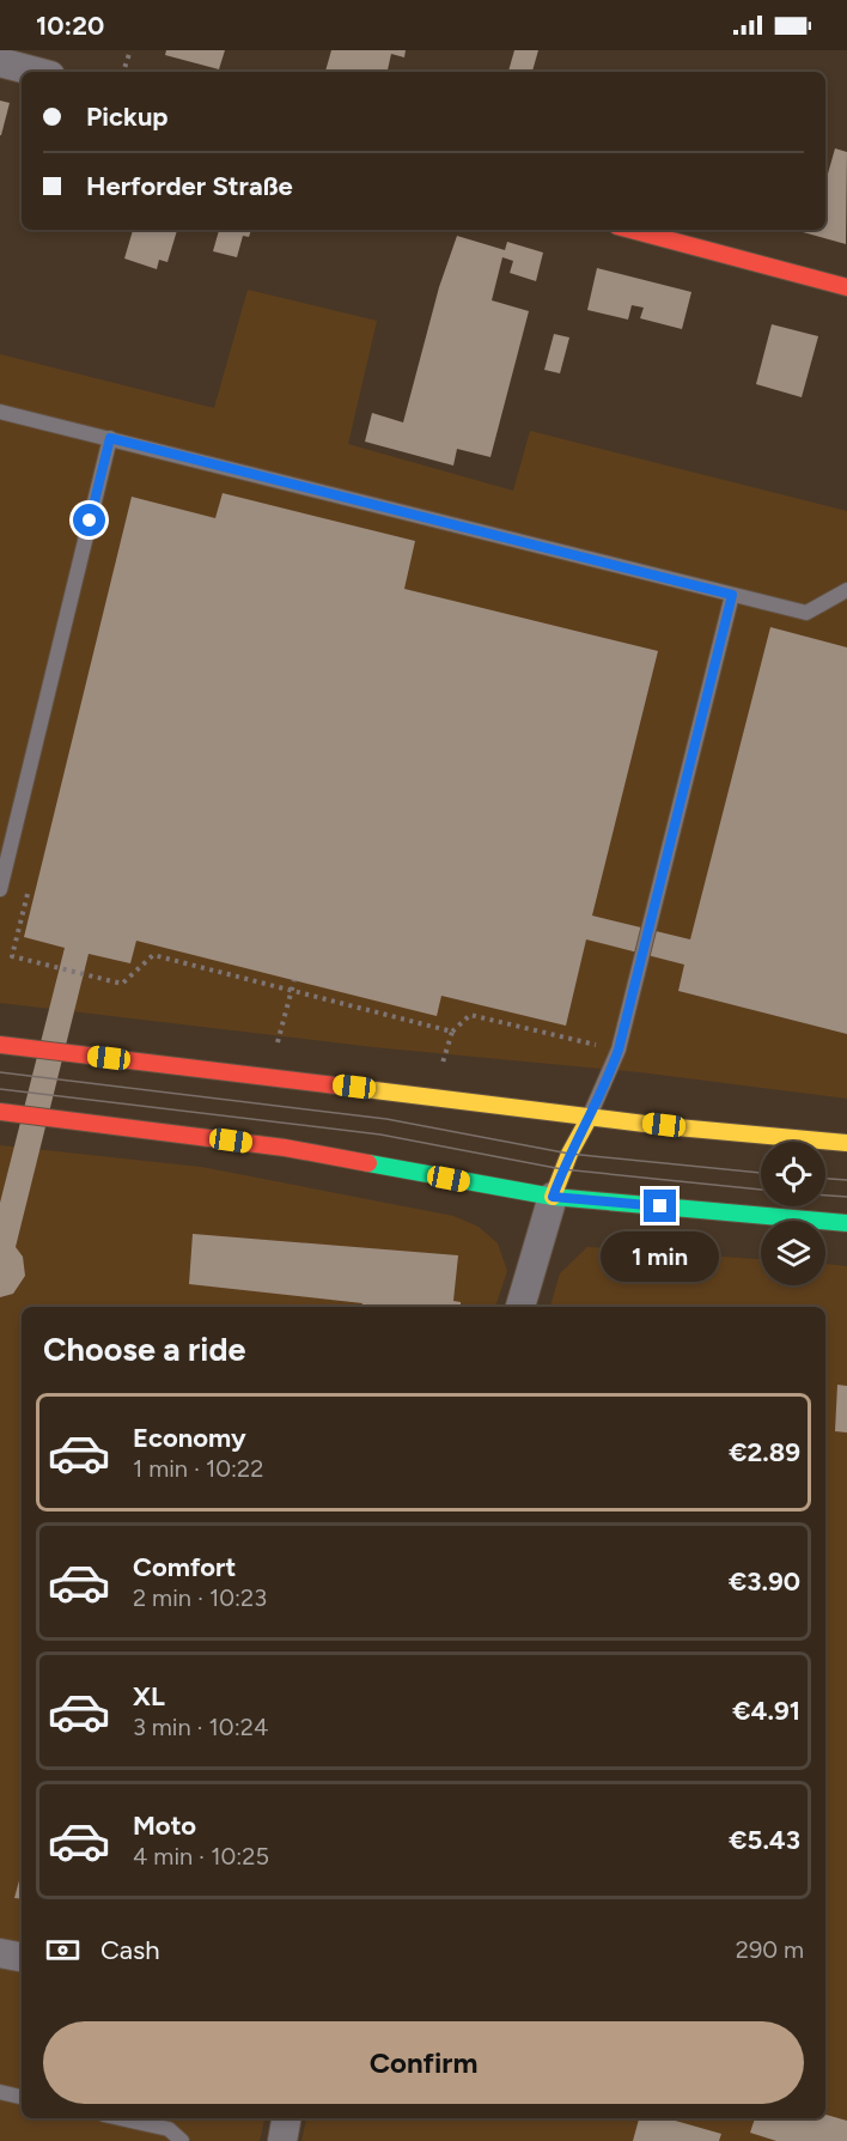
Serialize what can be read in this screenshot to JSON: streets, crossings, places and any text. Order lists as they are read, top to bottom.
{
  "page": {
    "status": "10:20",
    "banner": ["Pickup", "Herforder Straße"],
    "bubble": "1 min",
    "heading": "Choose a ride",
    "list": [
      {
        "name": "Economy",
        "note": "1 min · 10:22",
        "value": "€2.89"
      },
      {
        "name": "Comfort",
        "note": "2 min · 10:23",
        "value": "€3.90"
      },
      {
        "name": "XL",
        "note": "3 min · 10:24",
        "value": "€4.91"
      },
      {
        "name": "Moto",
        "note": "4 min · 10:25",
        "value": "€5.43"
      }
    ],
    "pay": ["Cash", "290 m"],
    "buttons": "Confirm"
  }
}
